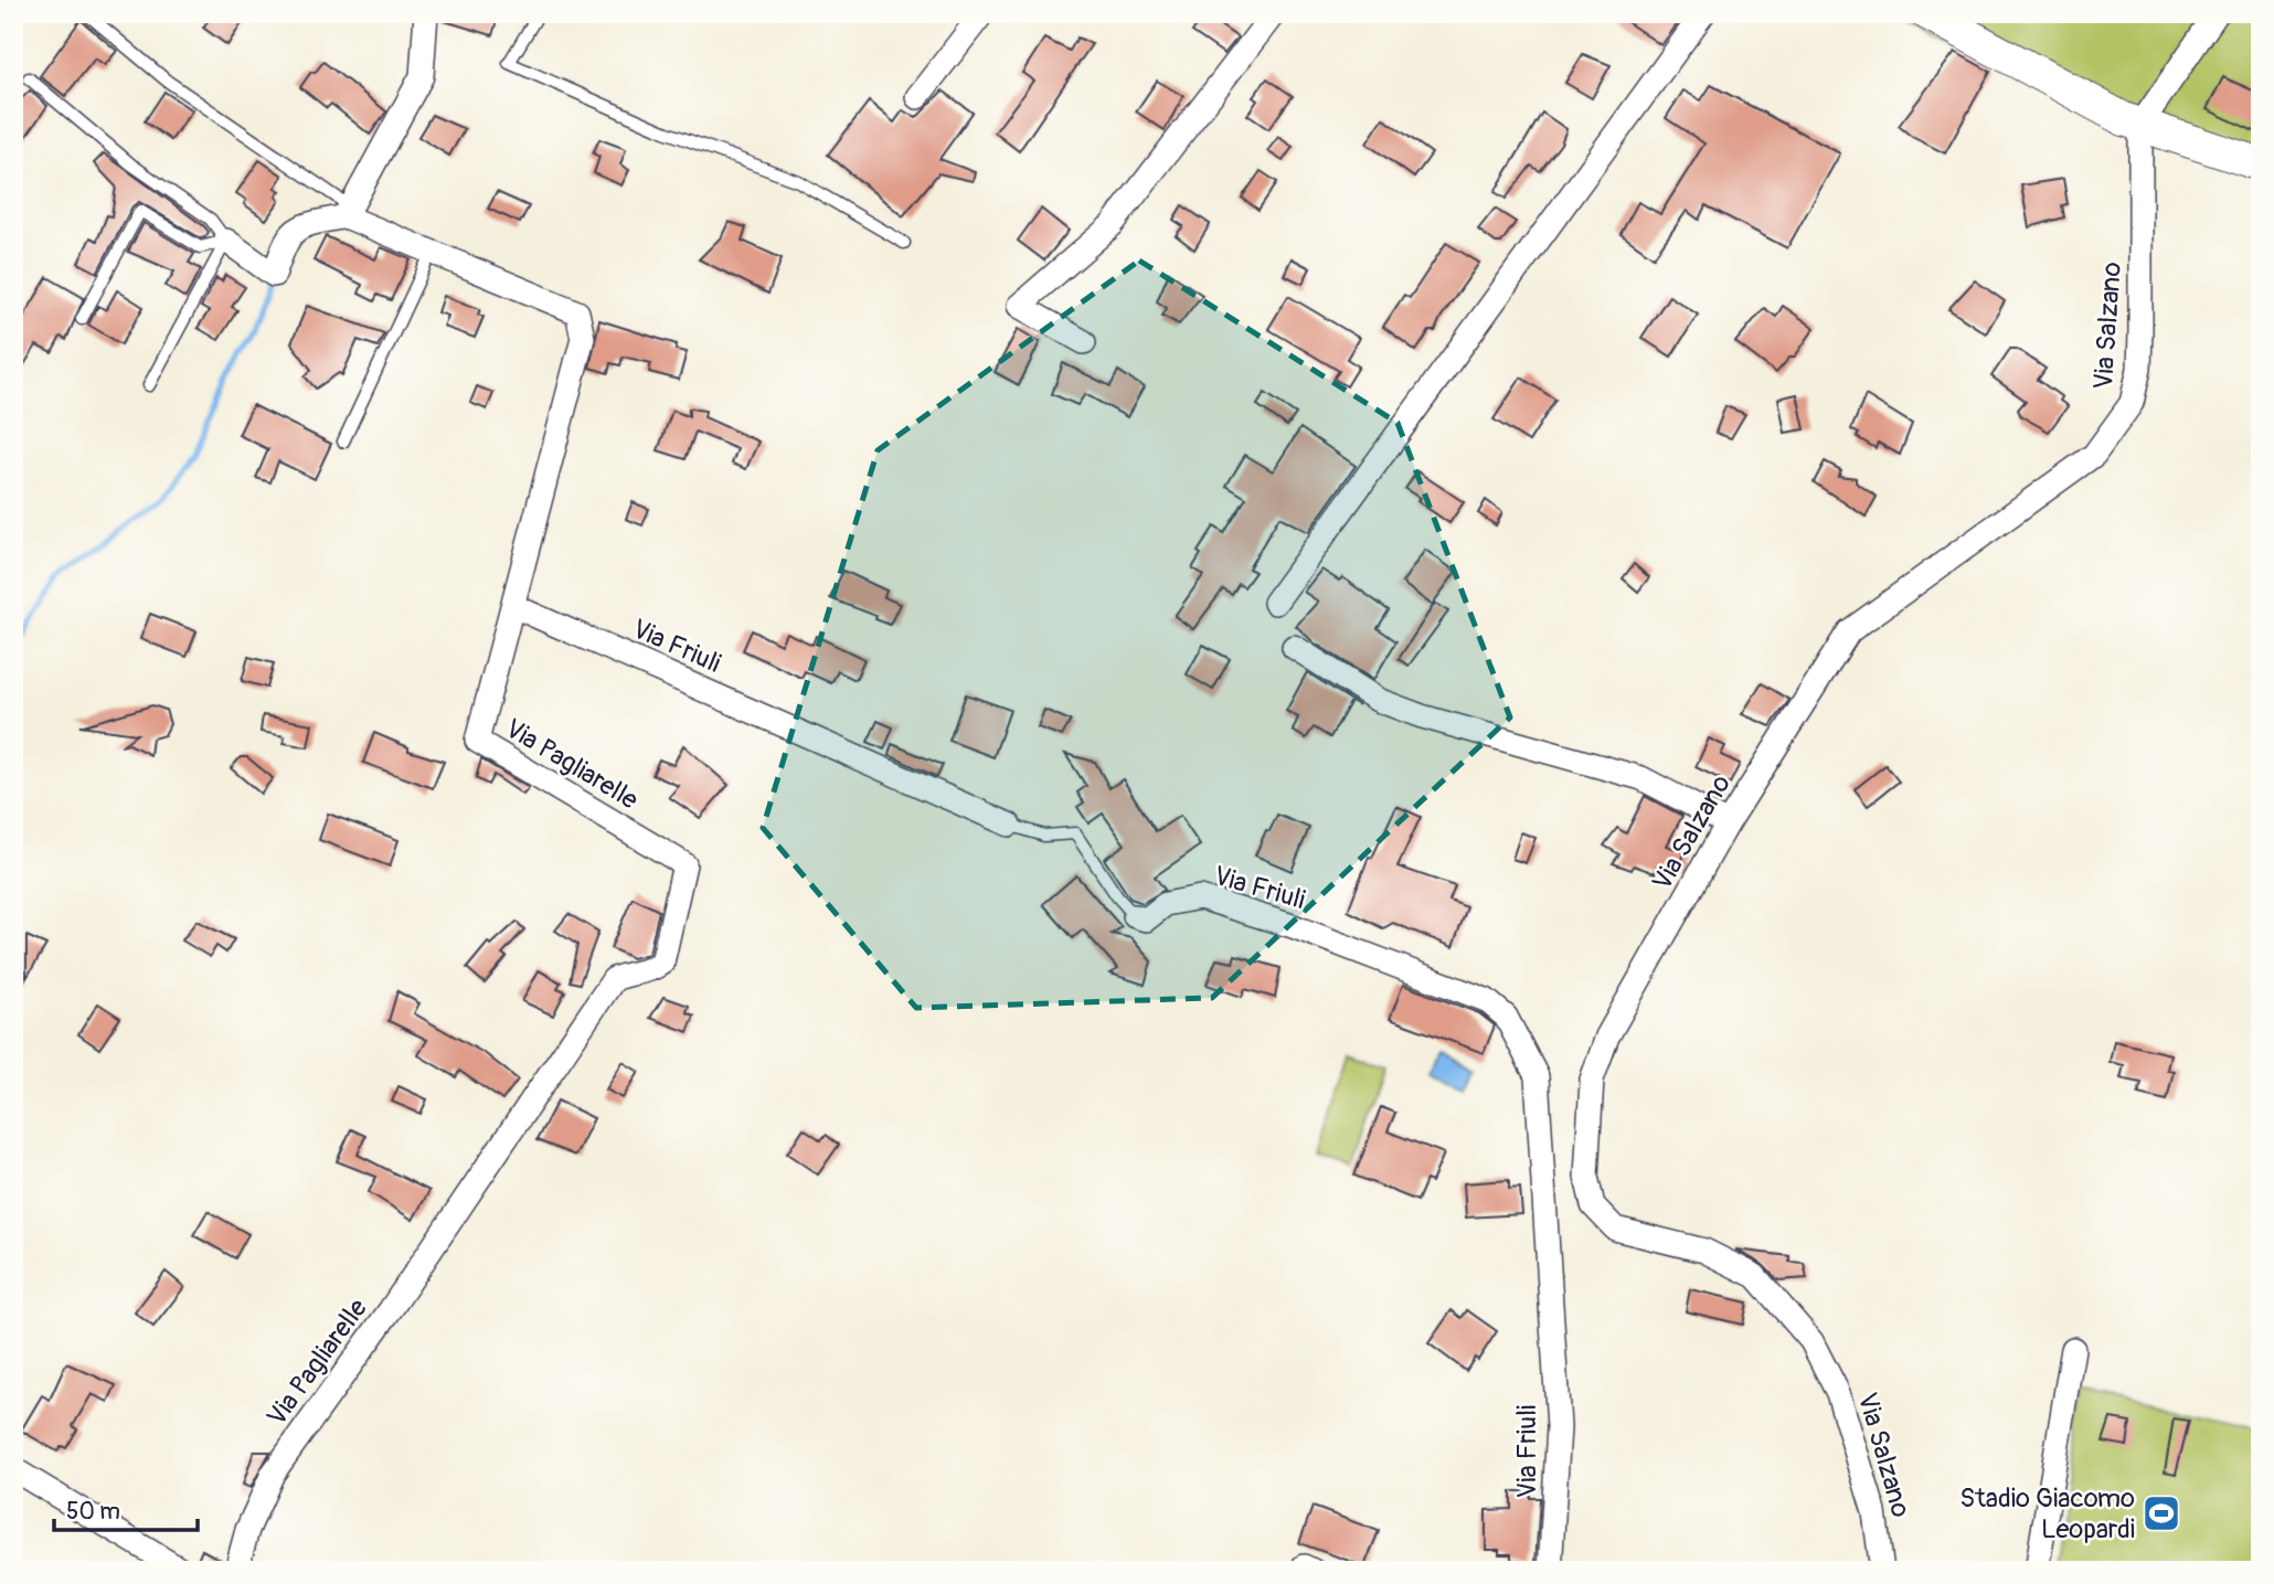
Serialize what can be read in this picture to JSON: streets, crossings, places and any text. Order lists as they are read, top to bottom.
{
  "streets": {
    "street": ["Via Salzano", "Via Friuli", "Via Pagliarelle"]
  },
  "crossings": [
    ["Via Friuli", "Via Pagliarelle"]
  ],
  "places": {
    "sports": ["Stadio Giacomo Leopardi"]
  },
  "scale_bar": "50 m"
}
